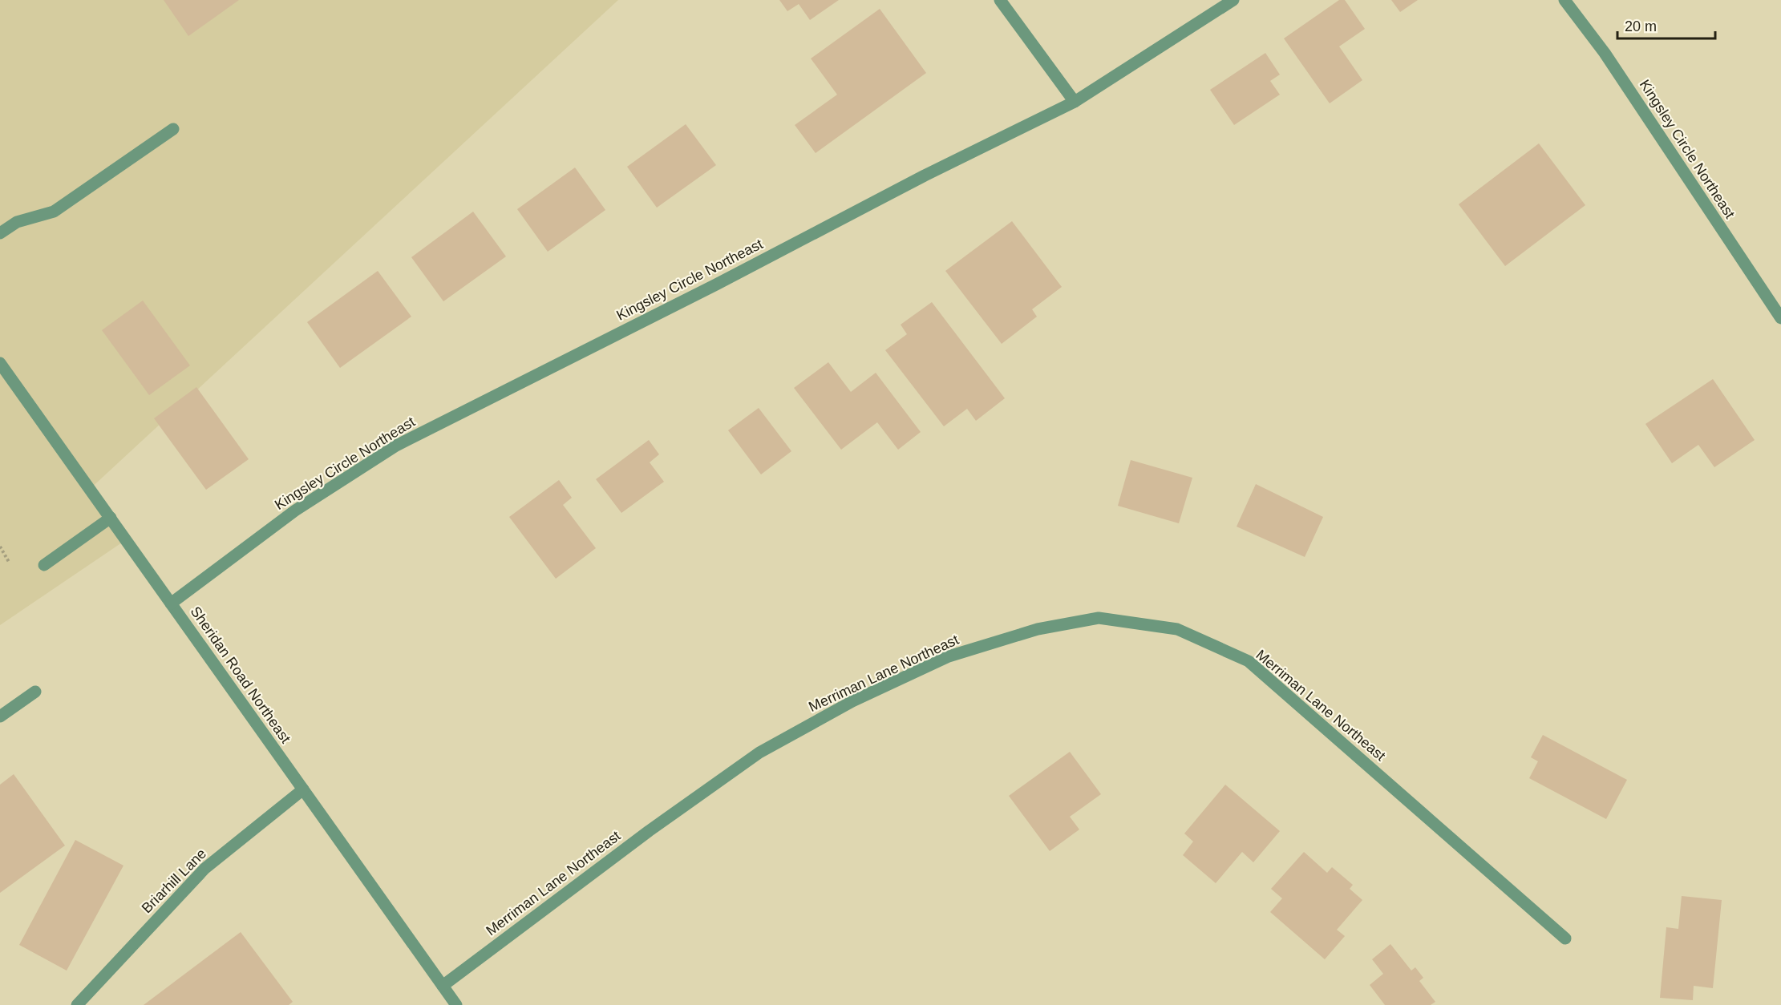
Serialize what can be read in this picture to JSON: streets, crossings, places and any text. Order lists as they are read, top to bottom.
{
  "streets": {
    "street": [
      "Kingsley Circle Northeast",
      "Merriman Lane Northeast",
      "Sheridan Road Northeast",
      "Briarhill Lane"
    ]
  },
  "crossings": [
    ["Kingsley Circle Northeast", "Sheridan Road Northeast"],
    ["Merriman Lane Northeast", "Sheridan Road Northeast"],
    ["Sheridan Road Northeast", "Briarhill Lane"]
  ],
  "scale_bar": "20 m"
}
